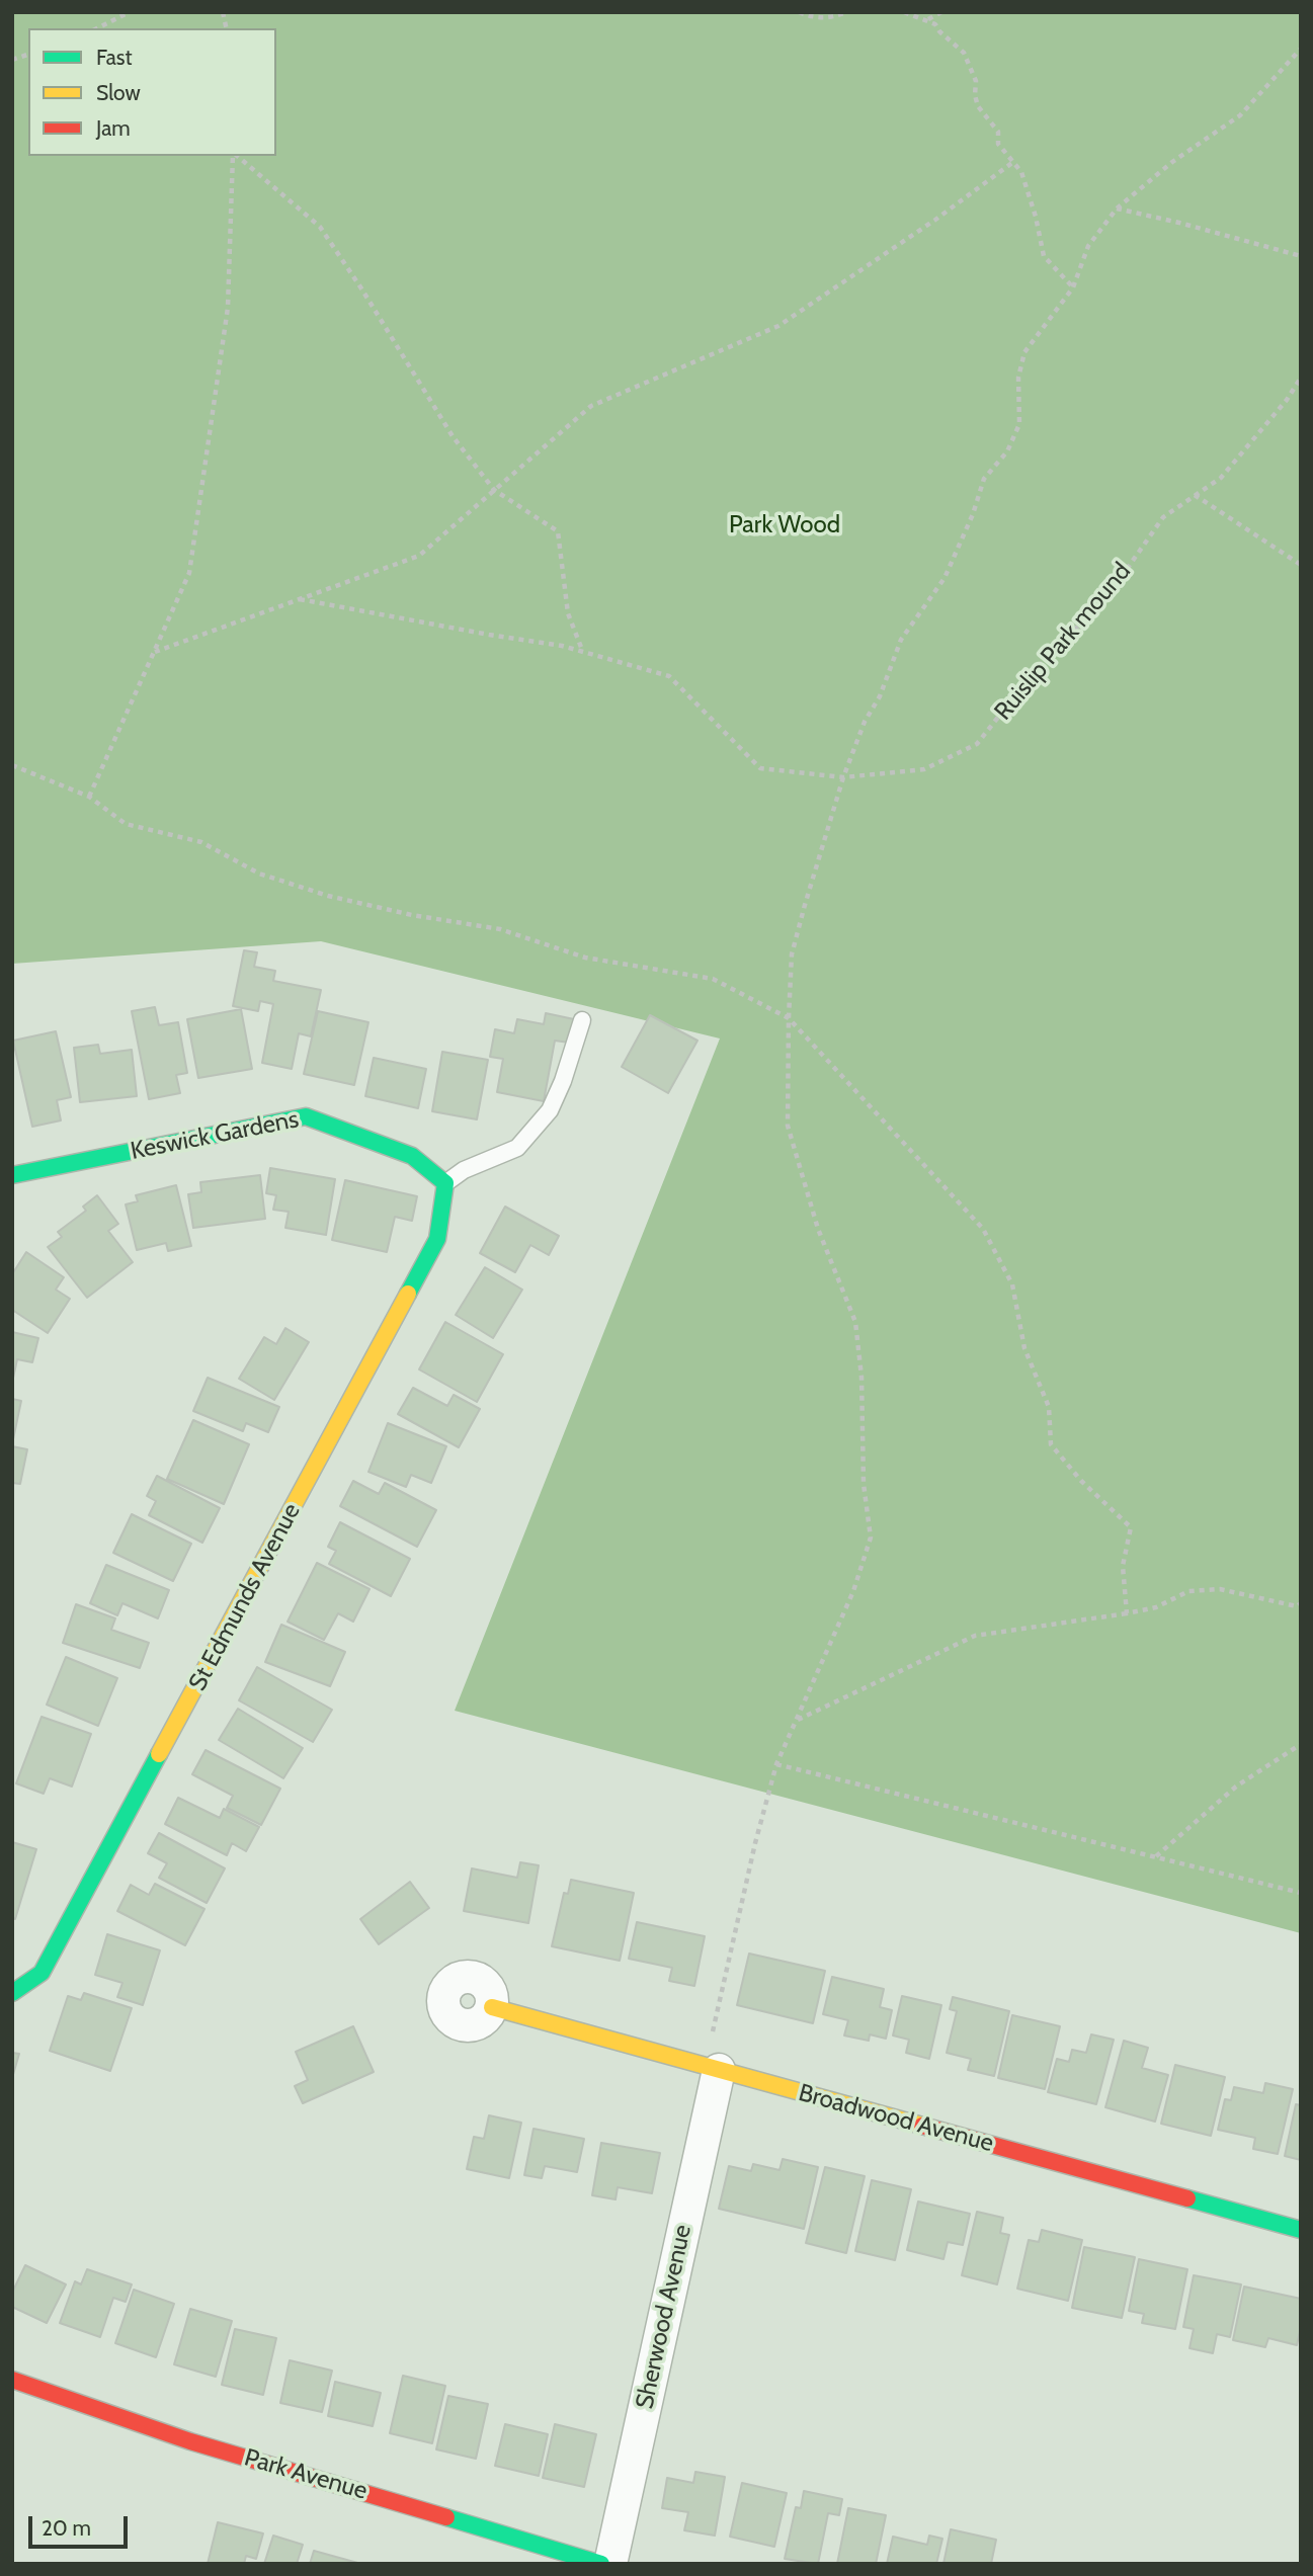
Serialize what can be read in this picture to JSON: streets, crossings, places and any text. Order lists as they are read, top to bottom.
{
  "streets": {
    "street": [
      "Keswick Gardens",
      "St Edmunds Avenue",
      "Broadwood Avenue",
      "Sherwood Avenue",
      "Park Avenue"
    ],
    "path": ["Ruislip Park mound"]
  },
  "crossings": [
    ["Keswick Gardens", "St Edmunds Avenue"],
    ["Broadwood Avenue", "Sherwood Avenue"]
  ],
  "parks": ["Park Wood"],
  "legend": ["Fast", "Slow", "Jam"],
  "scale_bar": "20 m"
}
